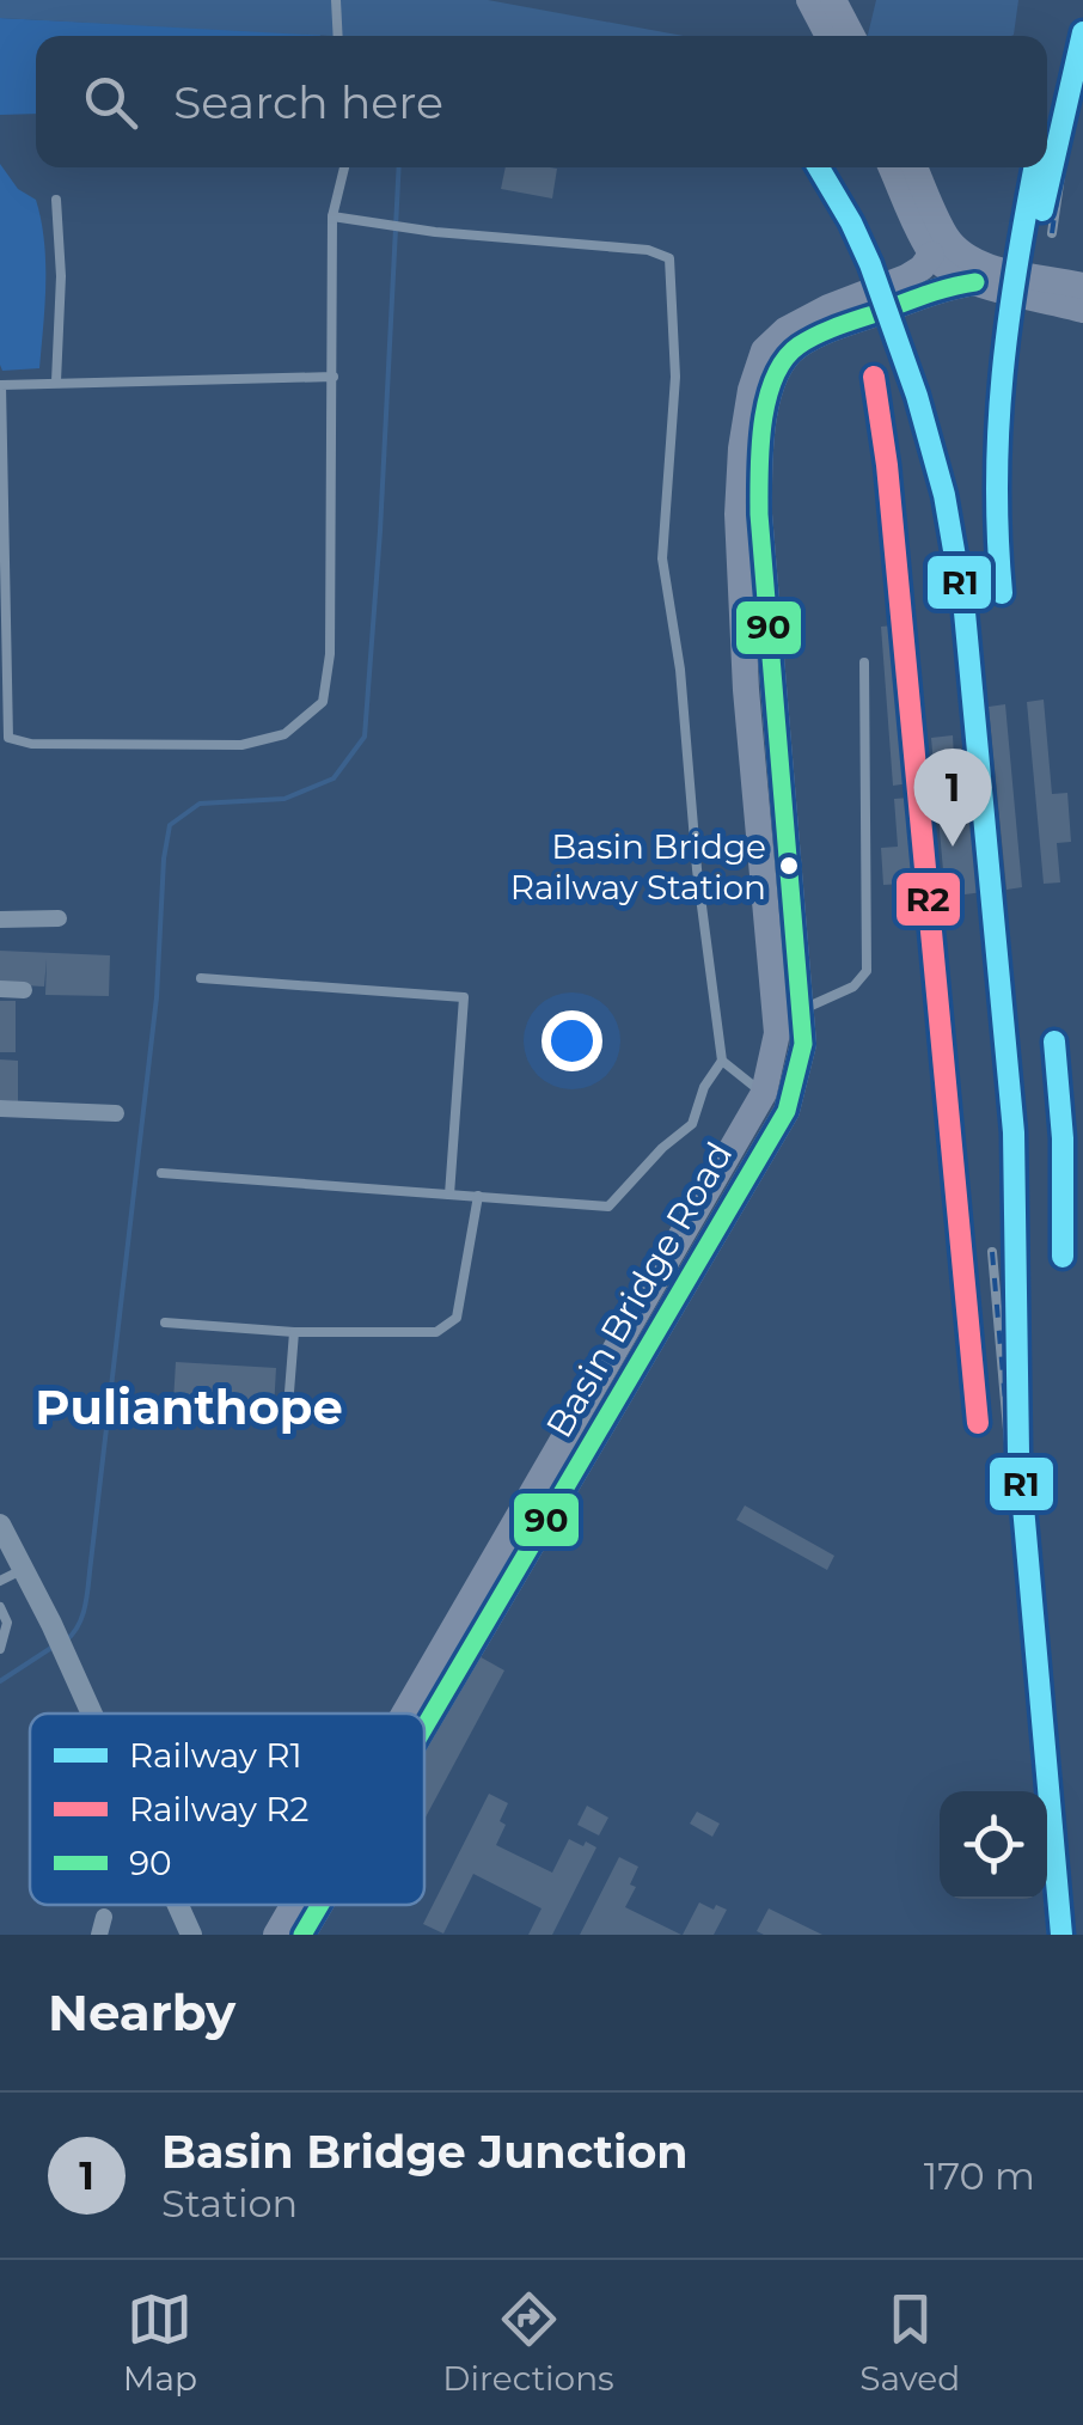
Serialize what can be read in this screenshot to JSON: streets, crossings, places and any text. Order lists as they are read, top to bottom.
{
  "streets": {
    "main road": ["Basin Bridge Road"]
  },
  "districts": ["Pulianthope"],
  "places": ["Basin Bridge Railway Station"],
  "lines": ["rail line R1", "transit line 90", "rail line R2"],
  "legend": ["Railway R1", "Railway R2", "90"],
  "page": {
    "search": "Search here",
    "pins": "1",
    "heading": "Nearby",
    "list": [
      {
        "mark": "1",
        "name": "Basin Bridge Junction",
        "note": "Station",
        "value": "170 m"
      }
    ],
    "nav": ["Map", "Directions", "Saved"]
  }
}
